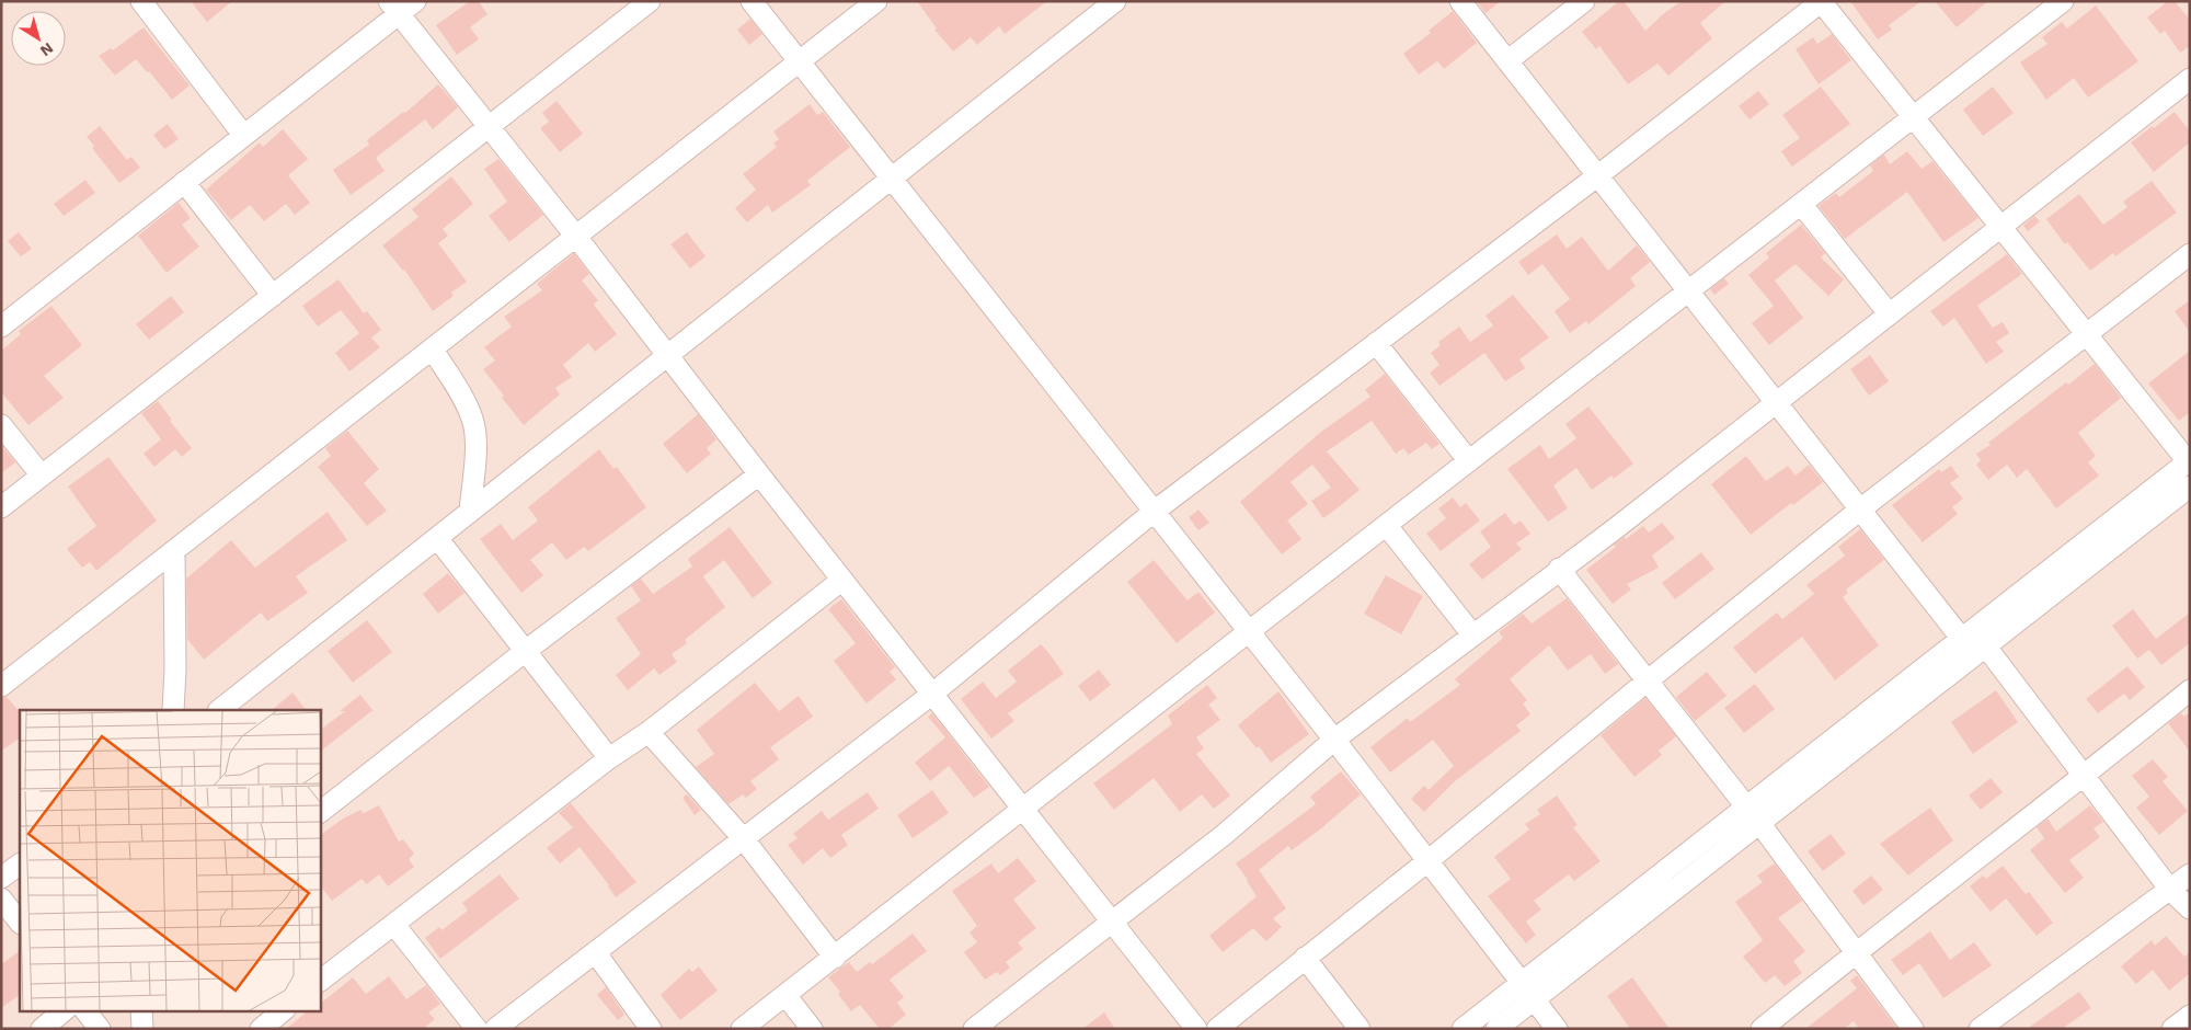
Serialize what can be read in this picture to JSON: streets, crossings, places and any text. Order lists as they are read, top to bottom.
{
  "north": "bottom right"
}
